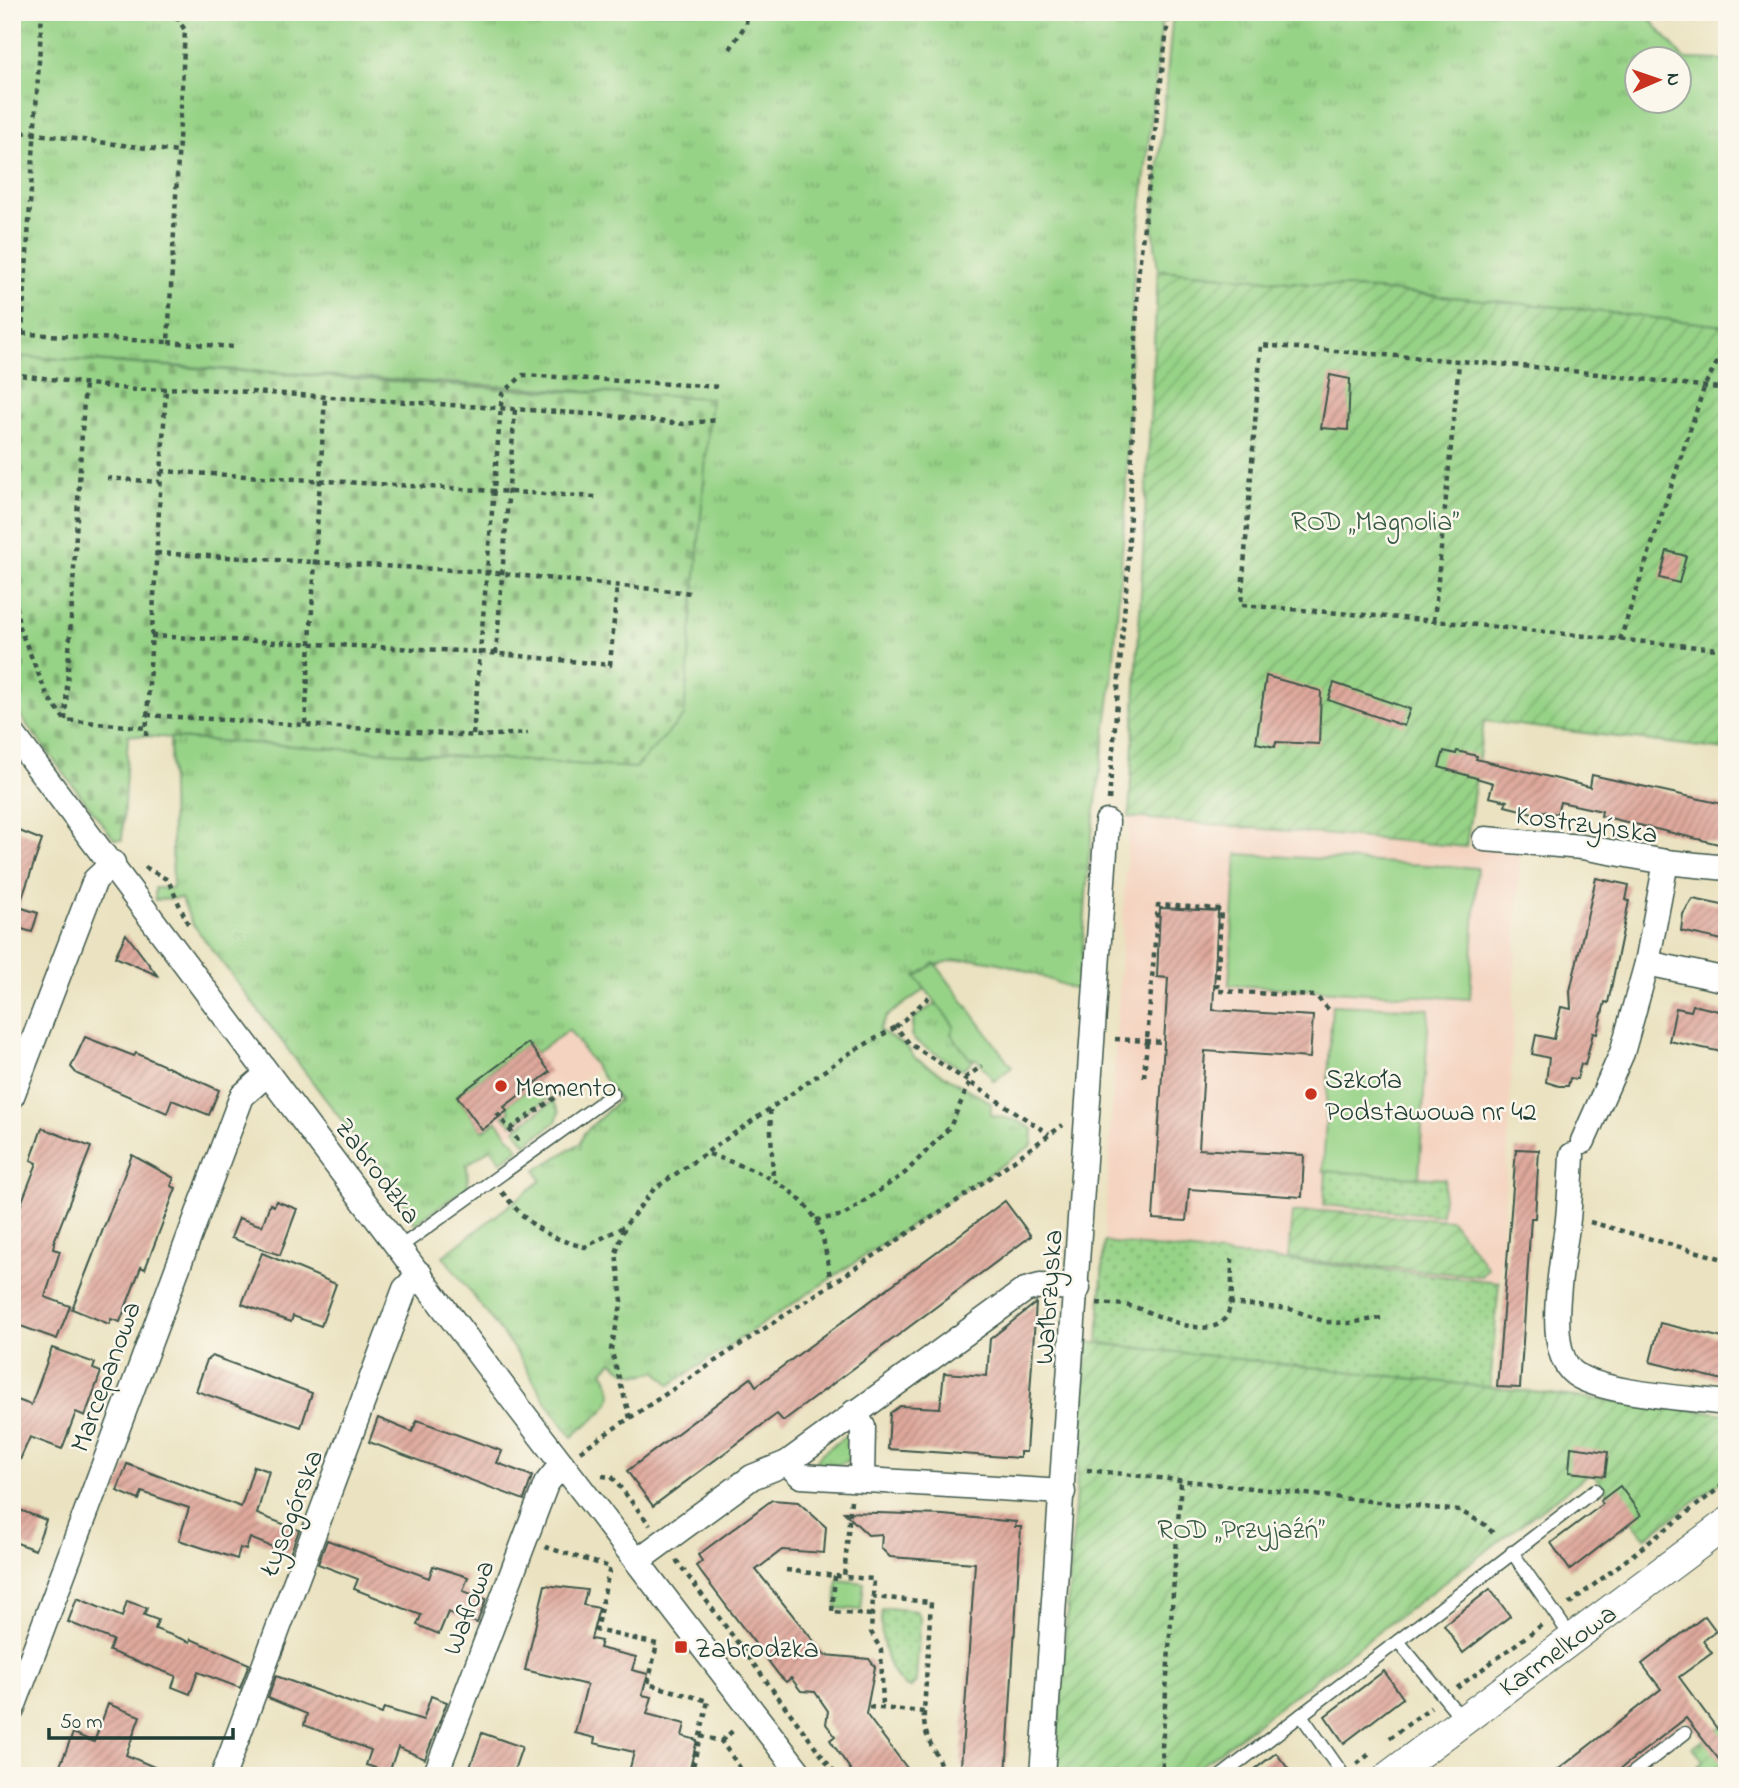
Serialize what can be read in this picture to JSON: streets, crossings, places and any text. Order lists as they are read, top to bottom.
{
  "streets": {
    "street": [
      "Kostrzyńska",
      "Zabrodzka",
      "Wałbrzyska",
      "Marcepanowa",
      "Łysogórska",
      "Waflowa",
      "Karmelkowa"
    ]
  },
  "crossings": [
    ["Zabrodzka", "Marcepanowa"],
    ["Zabrodzka", "Łysogórska"],
    ["Zabrodzka", "Waflowa"]
  ],
  "parks": ["ROD „Magnolia”", "ROD „Przyjaźń”"],
  "places": {
    "other": ["Memento", "Szkoła Podstawowa nr 42"],
    "transit": ["Zabrodzka"]
  },
  "scale_bar": "50 m",
  "north": "right"
}
